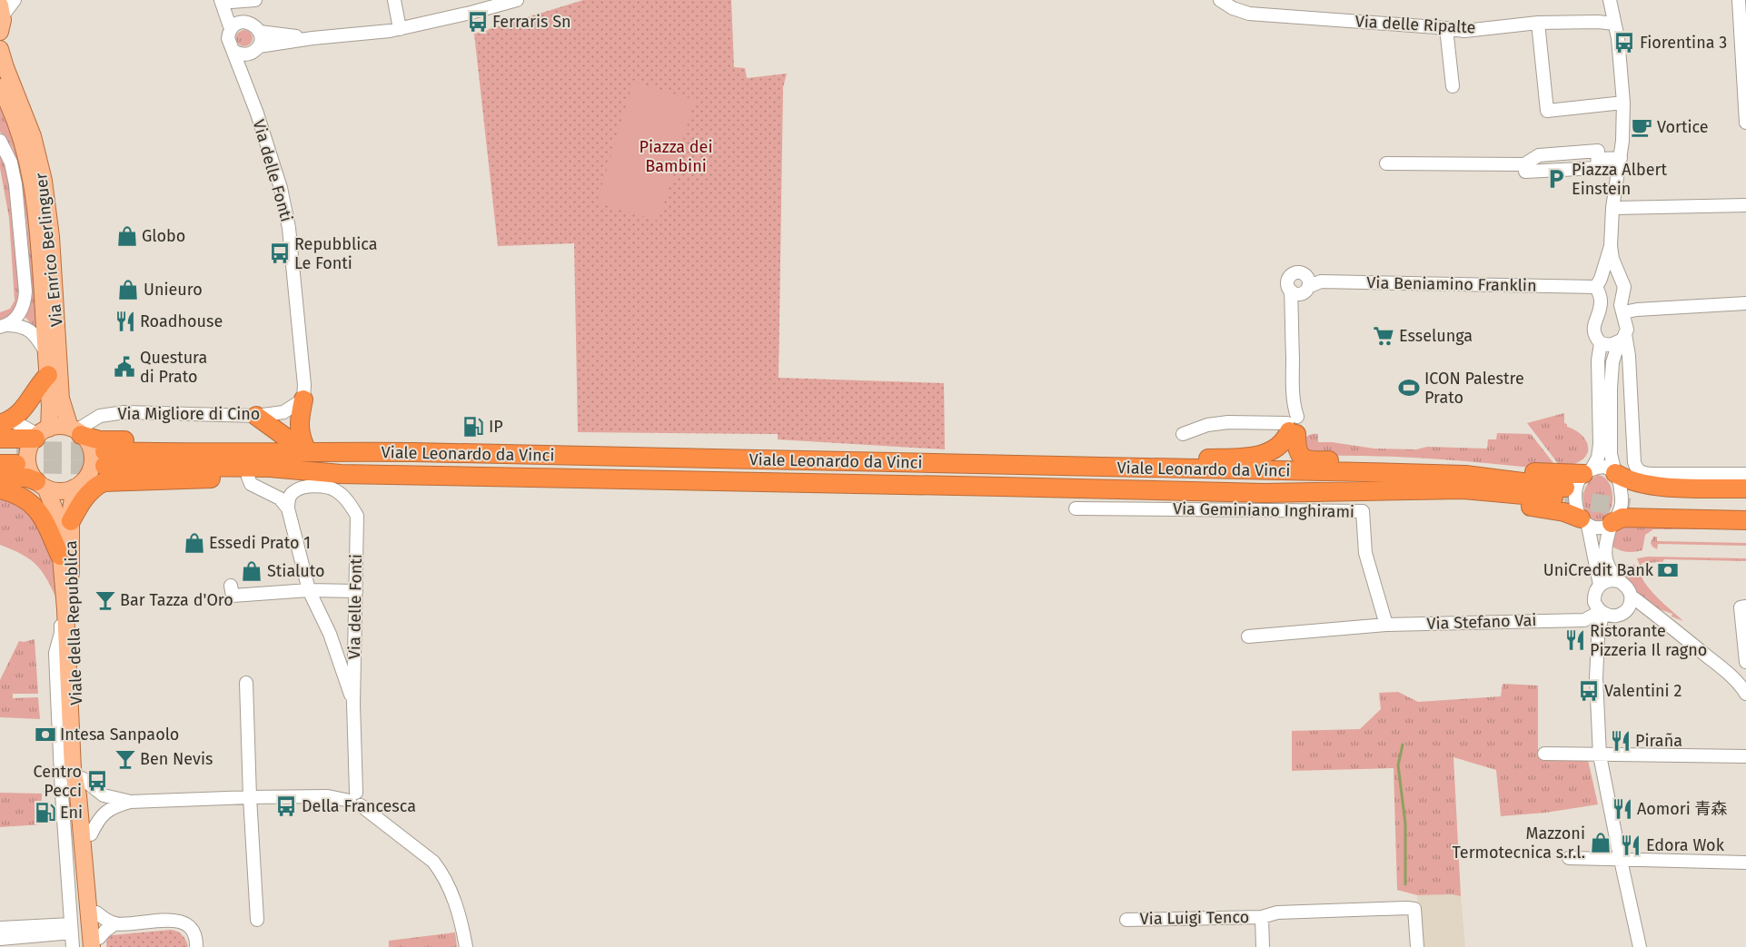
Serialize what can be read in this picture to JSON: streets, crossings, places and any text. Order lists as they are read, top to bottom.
{
  "streets": {
    "highway": ["Viale Leonardo da Vinci"],
    "main road": ["Via Enrico Berlinguer", "Viale della Repubblica"],
    "street": [
      "Via delle Ripalte",
      "Via delle Fonti",
      "Via Beniamino Franklin",
      "Via Migliore di Cino",
      "Via Geminiano Inghirami",
      "Via Stefano Vai",
      "Via Luigi Tenco"
    ]
  },
  "crossings": [
    ["Via delle Fonti", "Via Migliore di Cino"],
    ["Via Enrico Berlinguer", "Via Migliore di Cino"],
    ["Via Enrico Berlinguer", "Viale della Repubblica"],
    ["Via Migliore di Cino", "Viale della Repubblica"],
    ["Via Geminiano Inghirami", "Via Stefano Vai"]
  ],
  "parks": ["Piazza dei Bambini"],
  "places": {
    "bus stop": [
      "Ferraris Sn",
      "Fiorentina 3",
      "Repubblica Le Fonti",
      "Valentini 2",
      "Centro Pecci",
      "Della Francesca"
    ],
    "cafe": ["Vortice"],
    "parking": ["Piazza Albert Einstein"],
    "shop": [
      "Globo",
      "Unieuro",
      "Essedi Prato 1",
      "Stialuto",
      "Mazzoni Termotecnica s.r.l."
    ],
    "restaurant": [
      "Roadhouse",
      "Ristorante Pizzeria Il ragno",
      "Piraña",
      "Aomori 青森",
      "Edora Wok"
    ],
    "supermarket": ["Esselunga"],
    "public building": ["Questura di Prato"],
    "sports": ["ICON Palestre Prato"],
    "fuel station": ["IP", "Eni"],
    "bank": ["UniCredit Bank", "Intesa Sanpaolo"],
    "bar": ["Bar Tazza d'Oro", "Ben Nevis"]
  }
}
